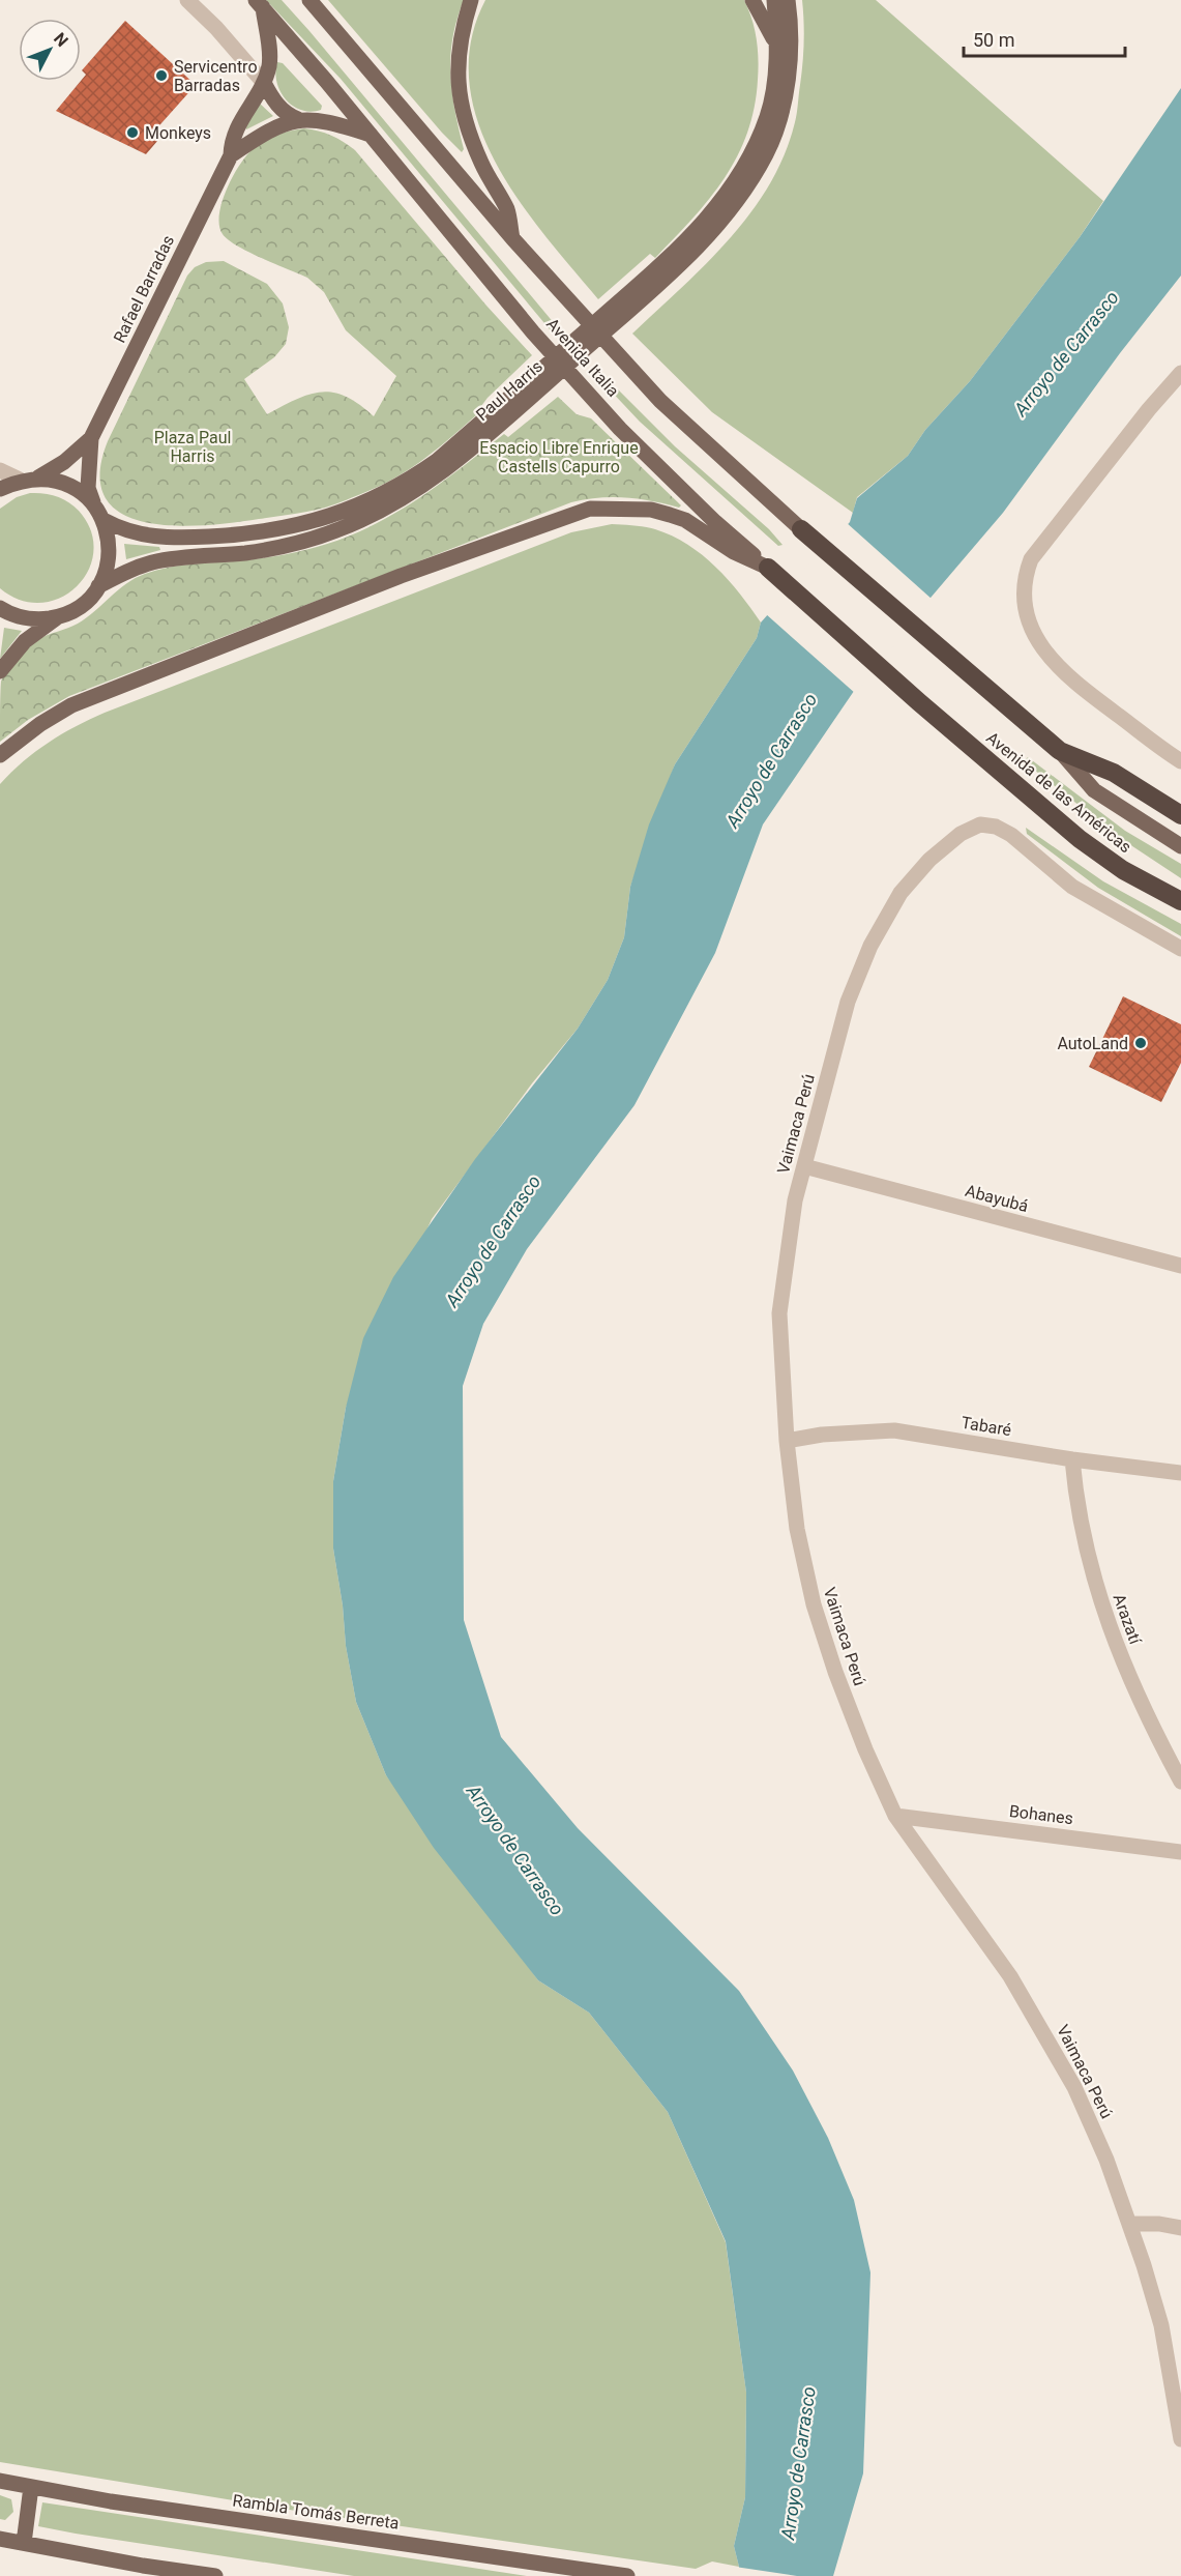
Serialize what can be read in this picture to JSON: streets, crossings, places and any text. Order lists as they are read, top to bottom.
{
  "streets": {
    "highway": ["Avenida Italia", "Avenida de las Américas"],
    "main road": ["Rafael Barradas", "Paul Harris", "Rambla Tomás Berreta"],
    "street": [
      "Vaimaca Perú",
      "Abayubá",
      "Tabaré",
      "Arazatí",
      "Bohanes"
    ]
  },
  "crossings": [
    ["Rafael Barradas", "Avenida Italia"],
    ["Rafael Barradas", "Paul Harris"],
    ["Avenida Italia", "Avenida de las Américas"],
    ["Vaimaca Perú", "Abayubá"],
    ["Vaimaca Perú", "Tabaré"],
    ["Vaimaca Perú", "Bohanes"],
    ["Tabaré", "Arazatí"]
  ],
  "water": ["Arroyo de Carrasco"],
  "parks": ["Plaza Paul Harris", "Espacio Libre Enrique Castells Capurro"],
  "places": ["Servicentro Barradas", "Monkeys", "AutoLand"],
  "scale_bar": "50 m",
  "north": "top right"
}
